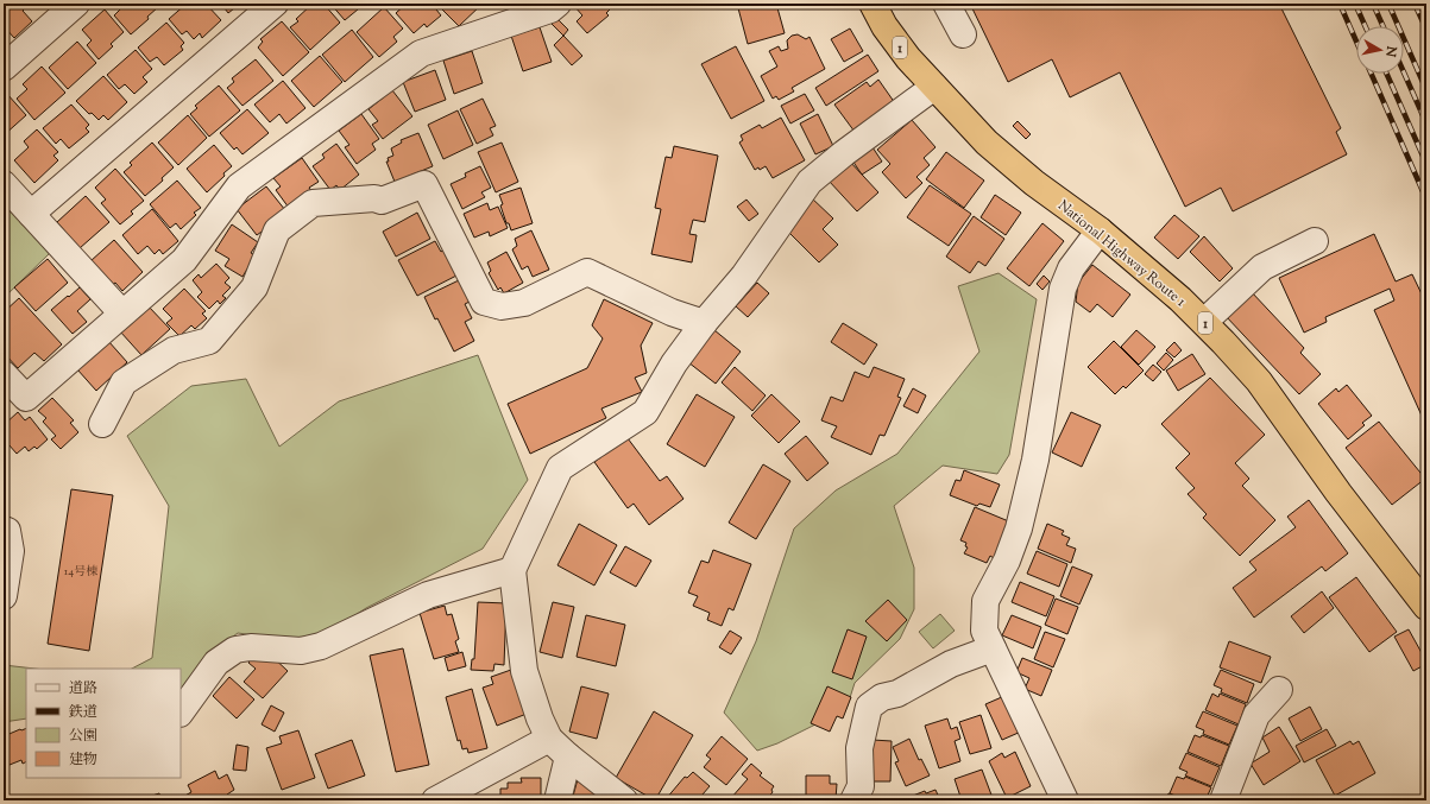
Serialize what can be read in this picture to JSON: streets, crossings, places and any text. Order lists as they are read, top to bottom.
{
  "streets": {
    "highway": ["1", "National Highway Route 1"]
  },
  "house_numbers": ["14号棟"],
  "legend": [
    "道路",
    "鉄道",
    "公園",
    "建物"
  ],
  "north": "right"
}
